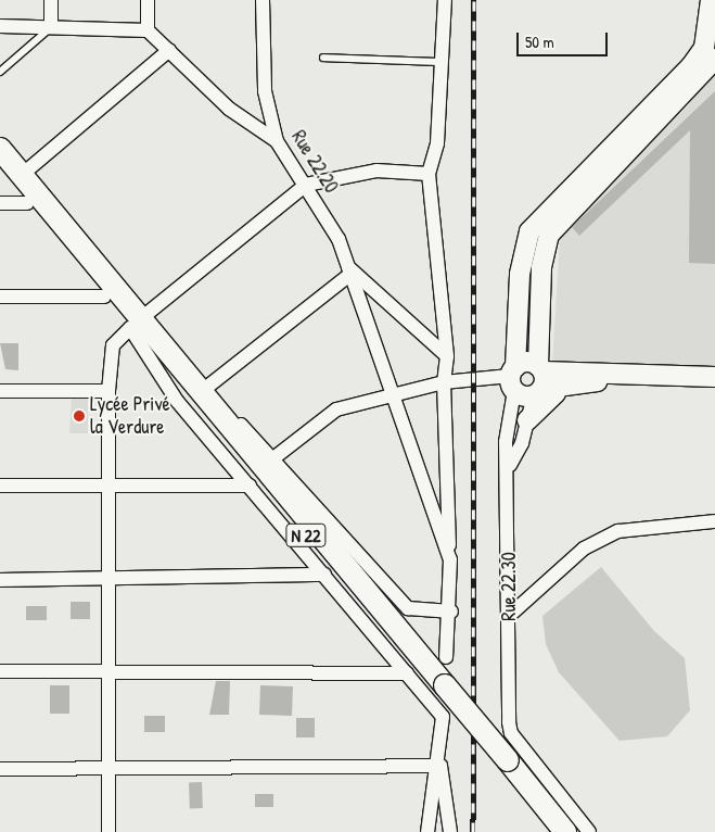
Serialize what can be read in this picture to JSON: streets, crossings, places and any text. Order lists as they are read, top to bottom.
{
  "streets": {
    "main road": ["N 22"],
    "street": ["Rue 22.20", "Rue 22.30"]
  },
  "places": ["Lycée Privé la Verdure"],
  "scale_bar": "50 m"
}
